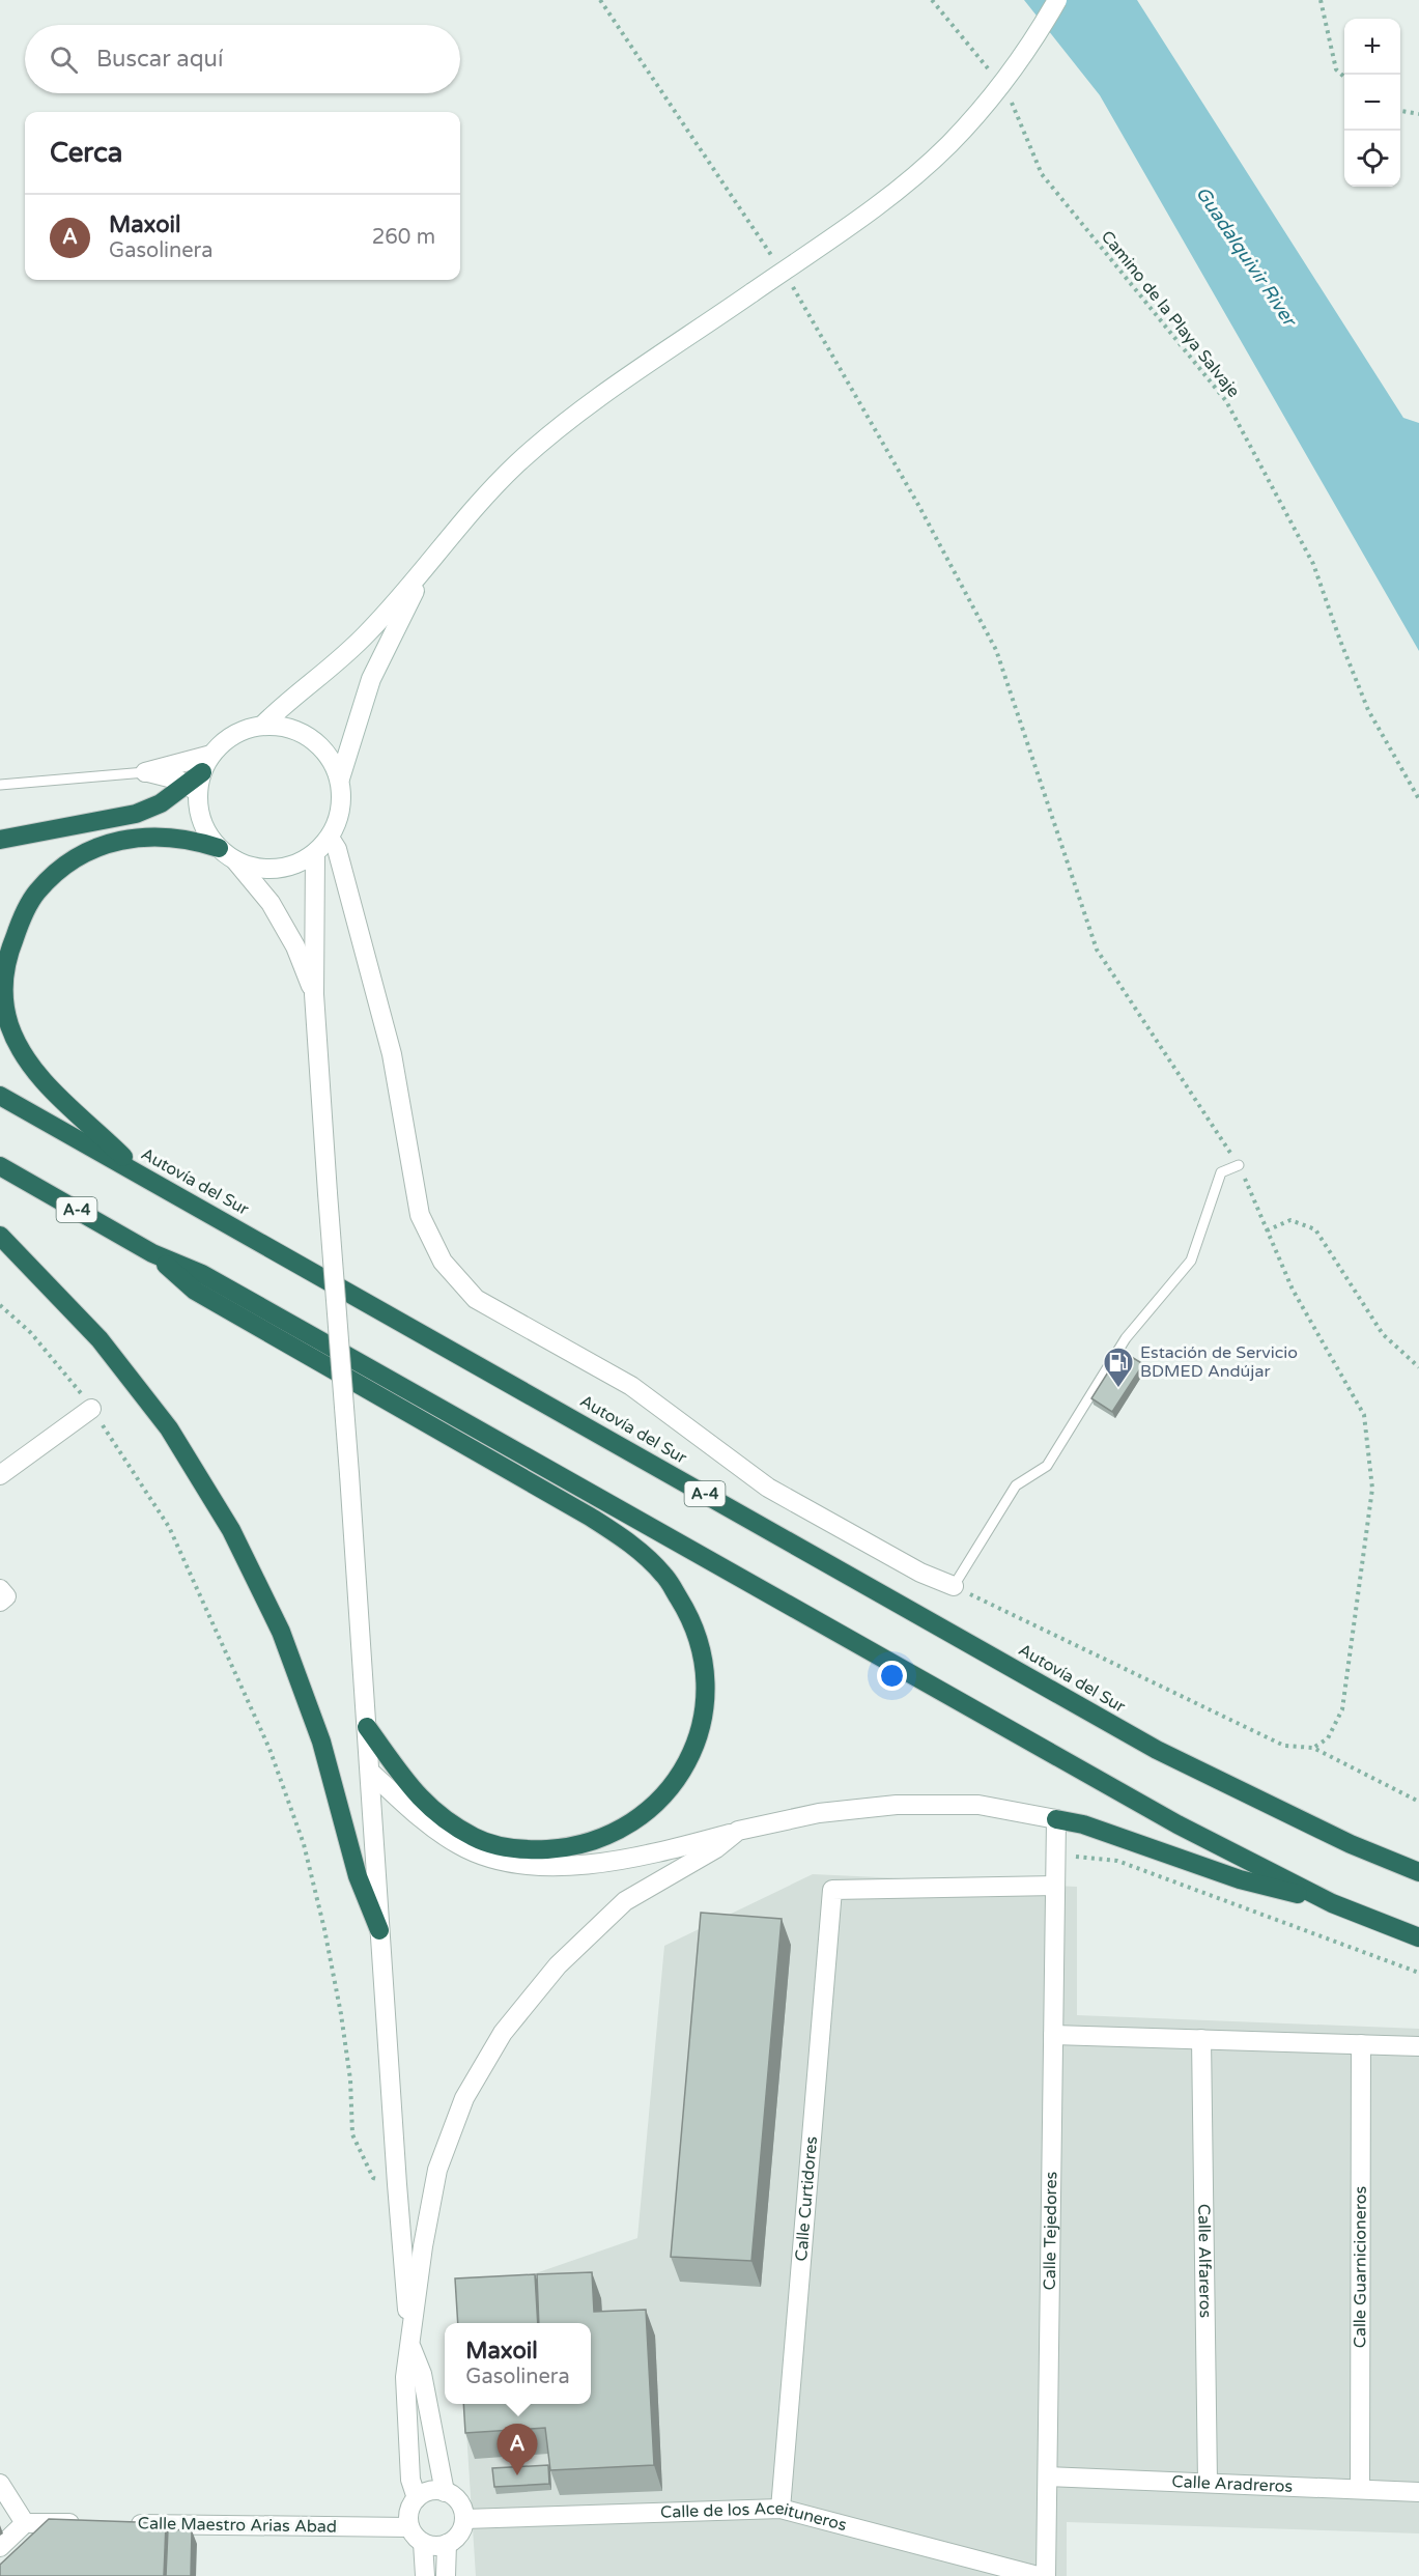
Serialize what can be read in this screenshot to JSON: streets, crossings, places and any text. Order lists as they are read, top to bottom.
{
  "streets": {
    "highway": ["Autovía del Sur", "A-4"],
    "street": [
      "Calle Curtidores",
      "Calle Tejedores",
      "Calle Alfareros",
      "Calle Guarnicioneros",
      "Calle Aradreros",
      "Calle de los Aceituneros",
      "Calle Maestro Arias Abad"
    ],
    "path": ["Camino de la Playa Salvaje"]
  },
  "crossings": [
    ["Calle Curtidores", "Calle Tejedores"],
    ["Calle Curtidores", "Calle de los Aceituneros"],
    ["Calle Tejedores", "Calle Aradreros"],
    ["Calle Alfareros", "Calle Aradreros"],
    ["Calle Guarnicioneros", "Calle Aradreros"],
    ["Calle de los Aceituneros", "Calle Maestro Arias Abad"]
  ],
  "water": ["Guadalquivir River"],
  "places": {
    "fuel station": ["Estación de Servicio BDMED Andújar"]
  },
  "page": {
    "map_buttons": ["+", "−"],
    "search": "Buscar aquí",
    "heading": "Cerca",
    "list": [
      {
        "mark": "A",
        "name": "Maxoil",
        "note": "Gasolinera",
        "value": "260 m"
      }
    ],
    "popup": ["Maxoil", "Gasolinera"],
    "pins": "A"
  }
}
